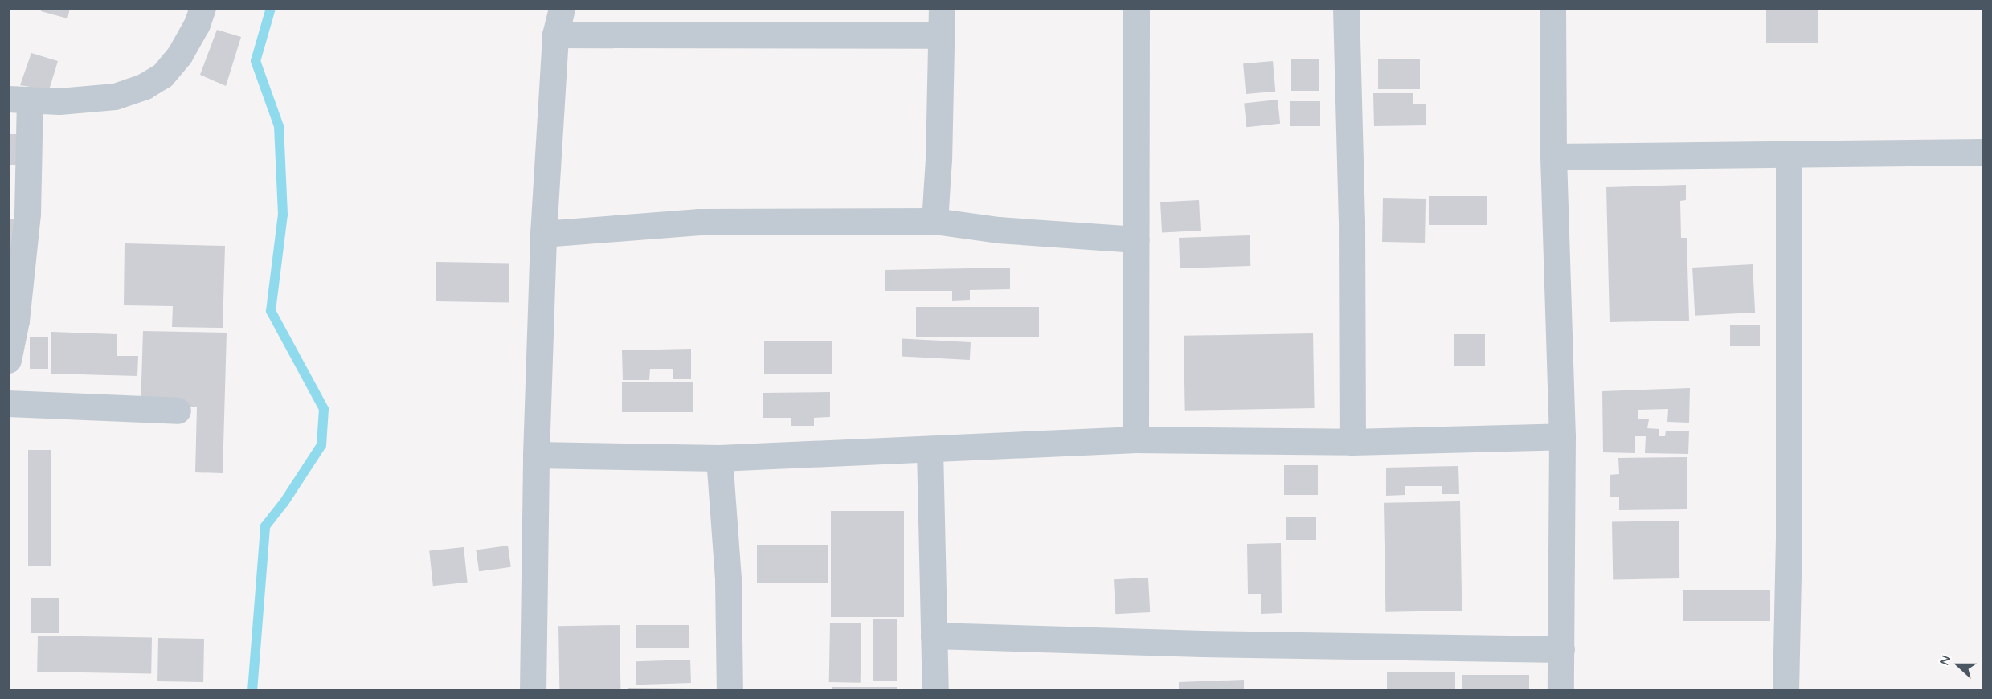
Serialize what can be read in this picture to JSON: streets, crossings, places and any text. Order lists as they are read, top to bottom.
{
  "north": "left"
}
